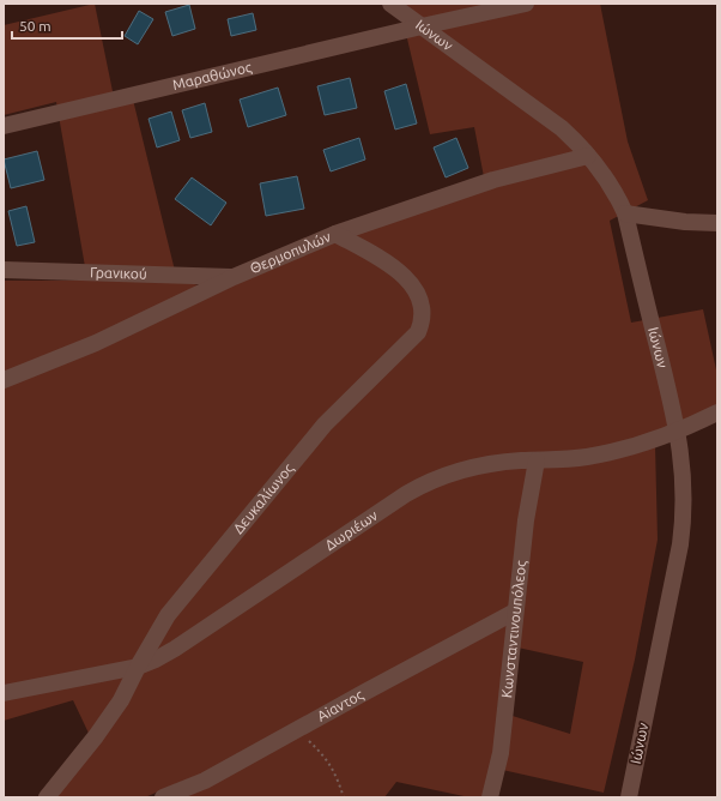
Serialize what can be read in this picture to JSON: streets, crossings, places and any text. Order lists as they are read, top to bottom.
{
  "streets": {
    "street": [
      "Ιώνων",
      "Μαραθώνος",
      "Θερμοπυλών",
      "Γρανικού",
      "Δευκαλίωνος",
      "Δωριέων",
      "Κωνσταντινουπόλεος",
      "Aiαντος"
    ]
  },
  "crossings": [
    ["Ιώνων", "Μαραθώνος"],
    ["Ιώνων", "Θερμοπυλών"],
    ["Ιώνων", "Δωριέων"],
    ["Θερμοπυλών", "Γρανικού"],
    ["Θερμοπυλών", "Δευκαλίωνος"],
    ["Δευκαλίωνος", "Δωριέων"],
    ["Δωριέων", "Κωνσταντινουπόλεος"],
    ["Κωνσταντινουπόλεος", "Aiαντος"]
  ],
  "scale_bar": "50 m"
}
